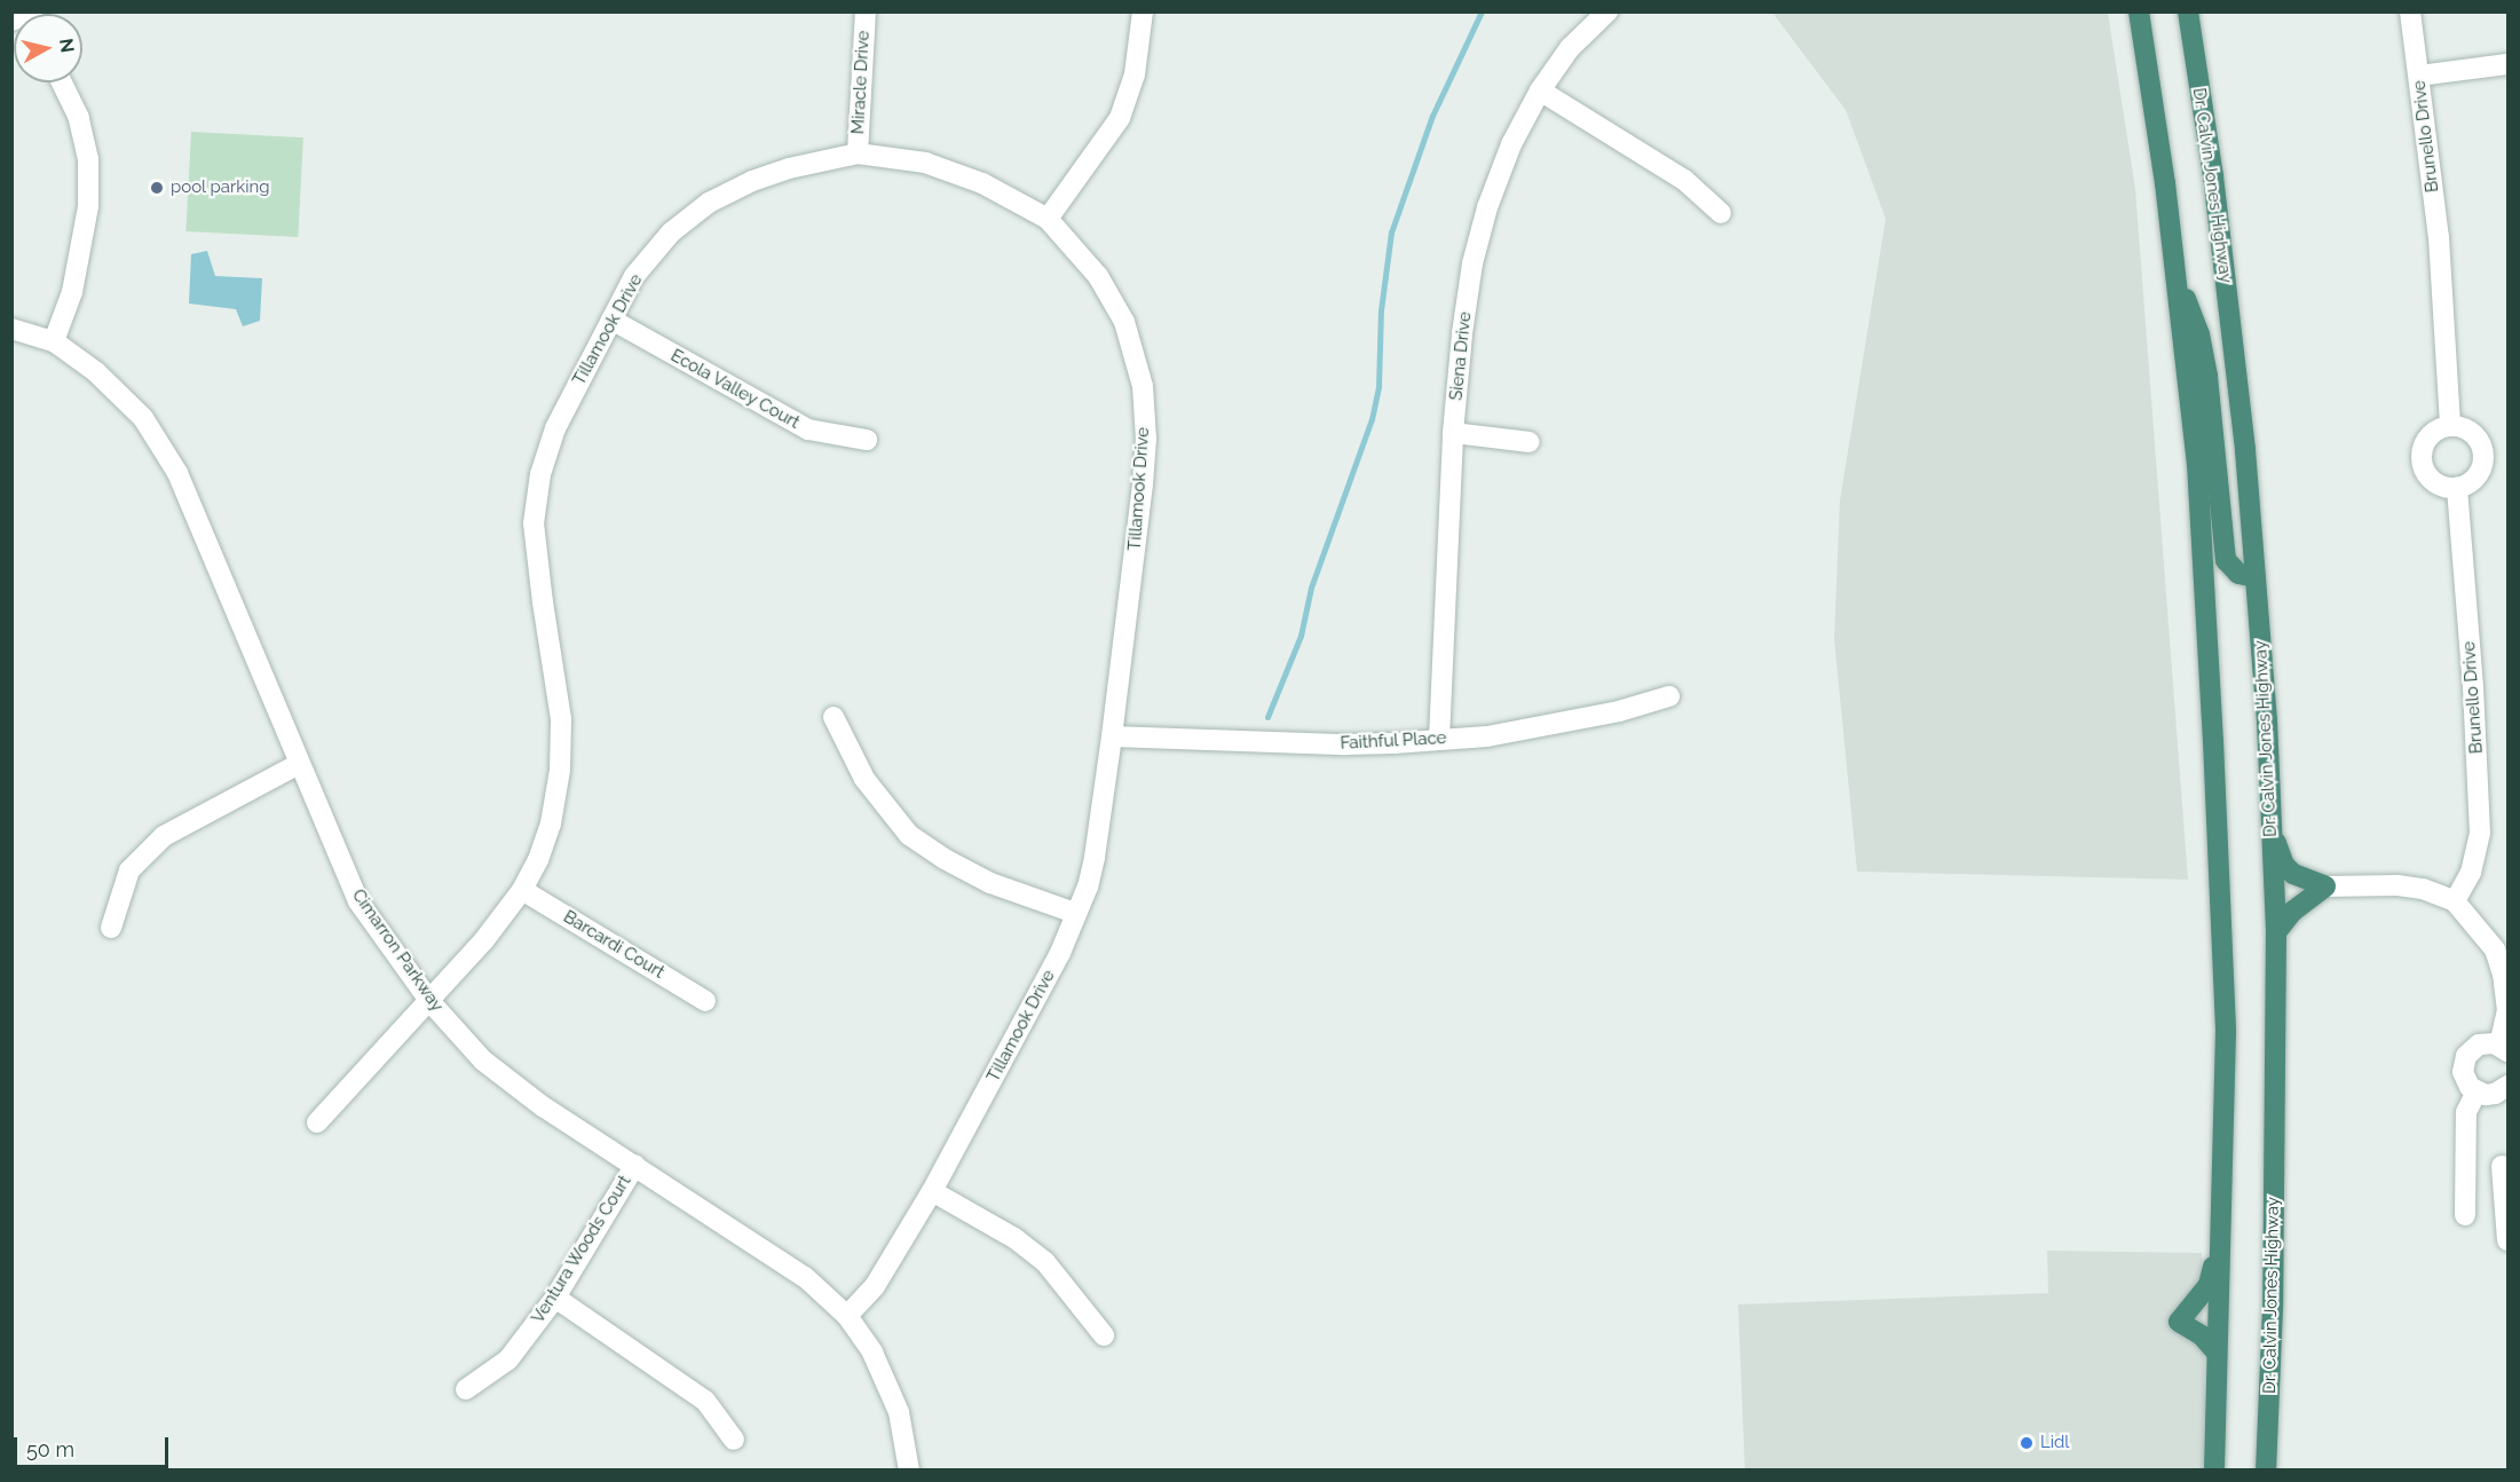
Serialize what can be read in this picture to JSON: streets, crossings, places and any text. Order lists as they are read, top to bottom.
{
  "streets": {
    "highway": ["Dr. Calvin Jones Highway"],
    "street": [
      "Miracle Drive",
      "Brunello Drive",
      "Tillamook Drive",
      "Siena Drive",
      "Ecola Valley Court",
      "Faithful Place",
      "Barcardi Court",
      "Cimarron Parkway",
      "Ventura Woods Court"
    ]
  },
  "crossings": [
    ["Miracle Drive", "Tillamook Drive"],
    ["Tillamook Drive", "Ecola Valley Court"],
    ["Tillamook Drive", "Faithful Place"],
    ["Tillamook Drive", "Barcardi Court"],
    ["Tillamook Drive", "Cimarron Parkway"],
    ["Siena Drive", "Faithful Place"],
    ["Cimarron Parkway", "Ventura Woods Court"]
  ],
  "places": ["pool parking", "Lidl"],
  "scale_bar": "50 m",
  "north": "right"
}
